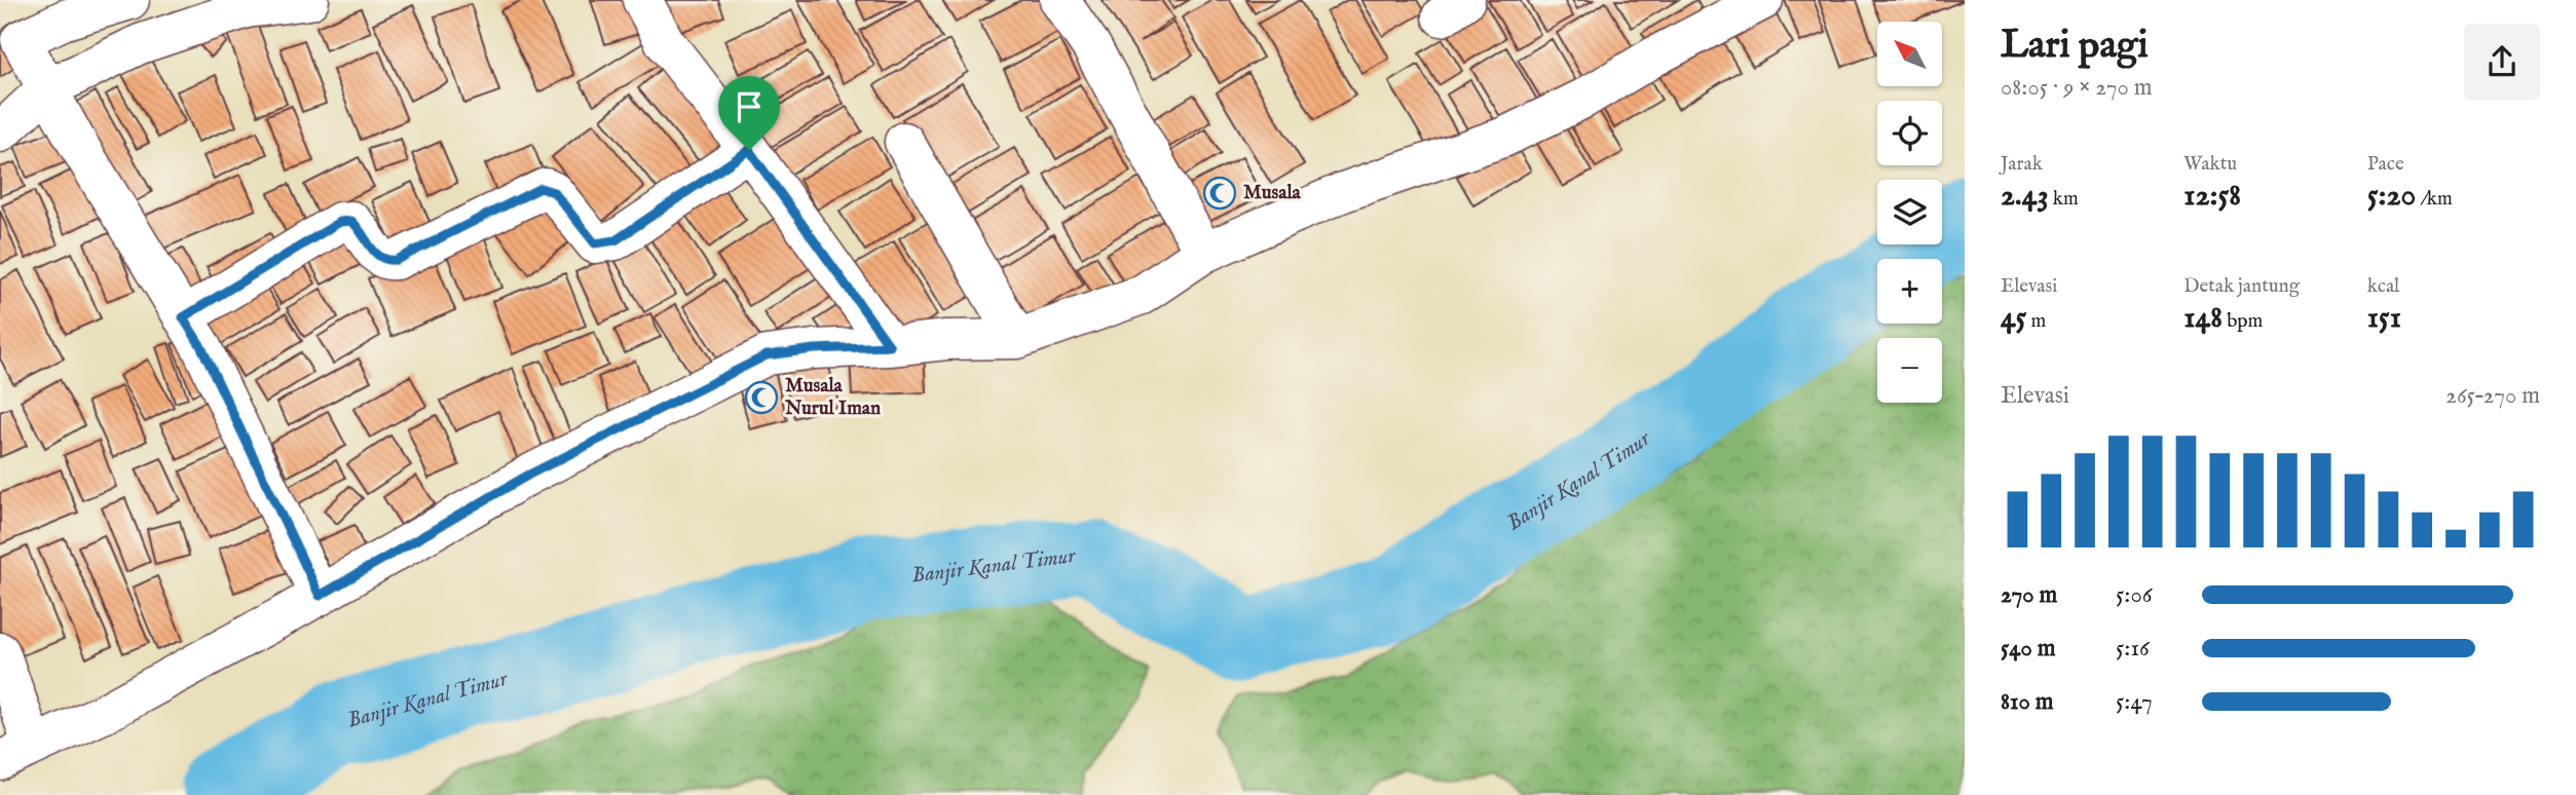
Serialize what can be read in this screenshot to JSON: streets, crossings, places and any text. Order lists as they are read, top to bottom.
{
  "water": ["Banjir Kanal Timur"],
  "places": {
    "mosque": ["Musala", "Musala Nurul Iman"]
  },
  "north": "top left",
  "page": {
    "heading": ["Lari pagi", "08:05 · 9 × 270 m"],
    "map_buttons": ["+", "−"],
    "stats": [
      ["Jarak", "2.43 km"],
      ["Waktu", "12:58"],
      ["Pace", "5:20 /km"],
      ["Elevasi", "45 m"],
      ["Detak jantung", "148 bpm"],
      ["kcal", "151"]
    ],
    "chart": ["Elevasi", "265–270 m"],
    "list": [
      {
        "name": "270 m",
        "note": "5:06"
      },
      {
        "name": "540 m",
        "note": "5:16"
      },
      {
        "name": "810 m",
        "note": "5:47"
      }
    ]
  }
}
